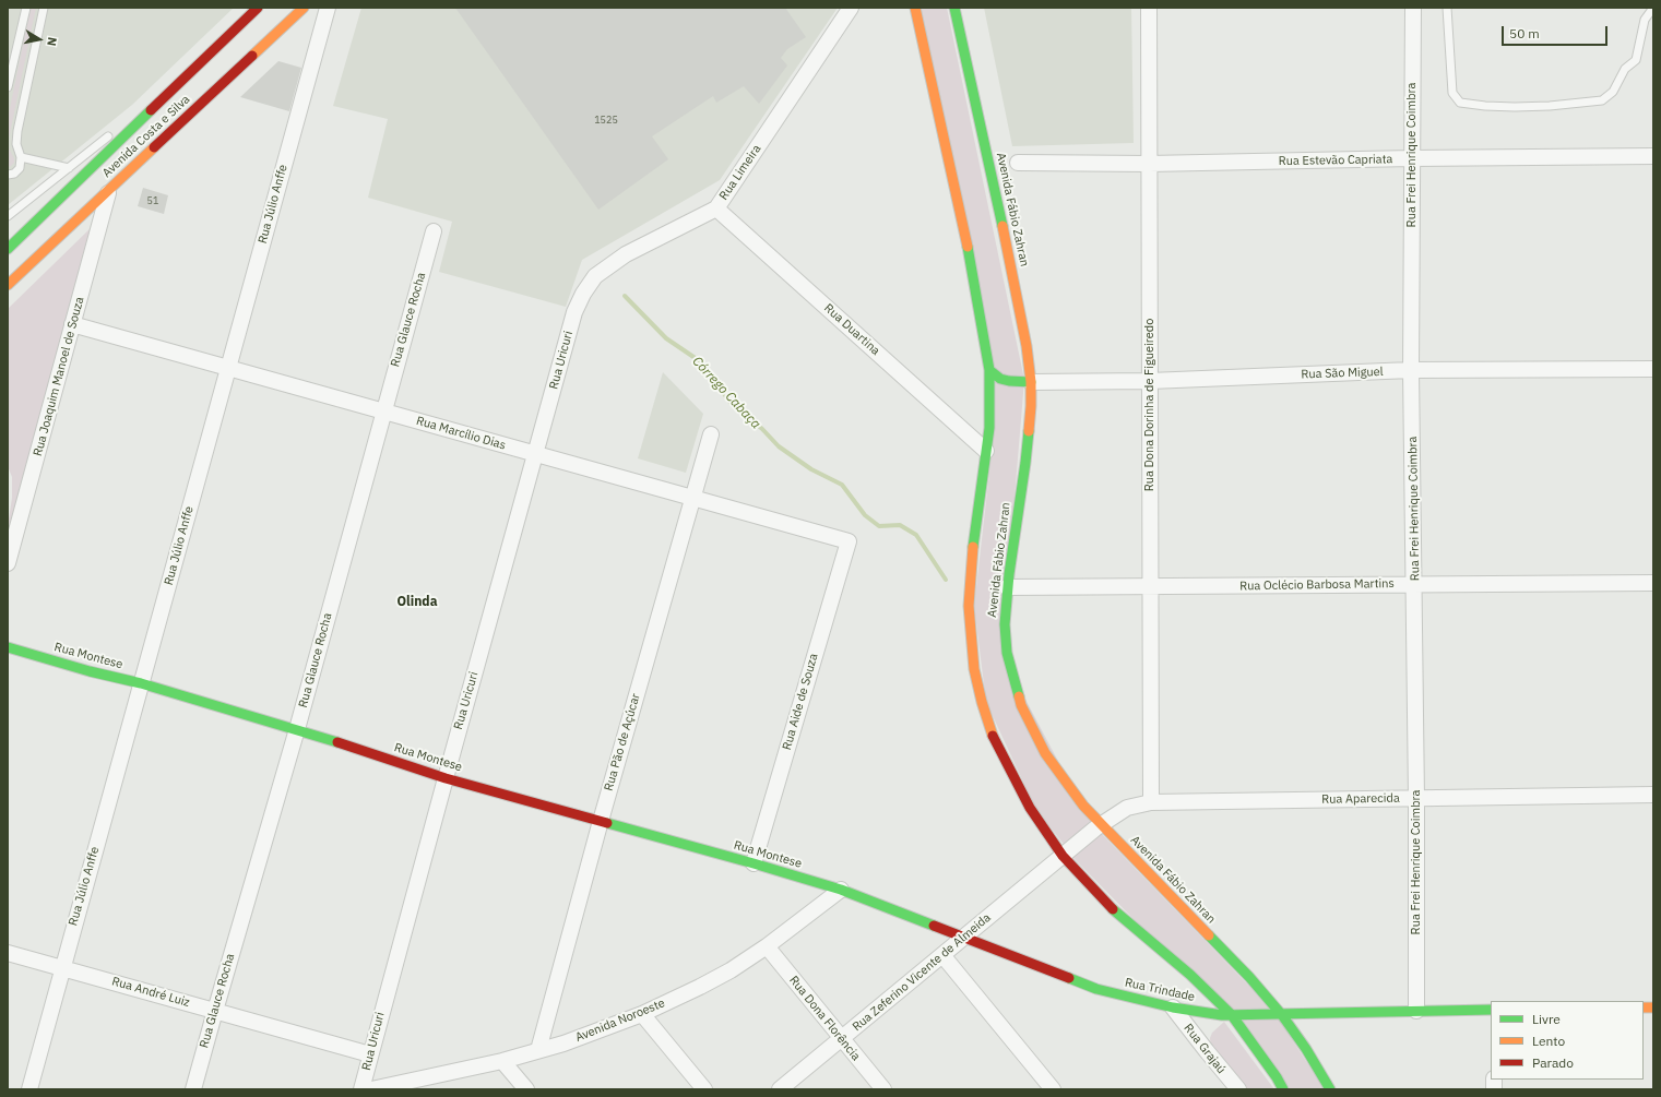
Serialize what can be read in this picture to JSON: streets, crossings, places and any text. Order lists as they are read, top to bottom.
{
  "streets": {
    "main road": [
      "Avenida Costa e Silva",
      "Avenida Fábio Zahran",
      "Rua Montese",
      "Rua Trindade"
    ],
    "street": [
      "Rua Frei Henrique Coimbra",
      "Rua Estevão Capriata",
      "Rua Limeira",
      "Rua Júlio Anffe",
      "Rua Glauce Rocha",
      "Rua Duartina",
      "Rua Uricuri",
      "Rua São Miguel",
      "Rua Joaquim Manoel de Souza",
      "Rua Dona Dorinha de Figueiredo",
      "Rua Marcílio Dias",
      "Rua Oclécio Barbosa Martins",
      "Rua Aide de Souza",
      "Rua Pão de Açúcar",
      "Rua Aparecida",
      "Rua Zeferino Vicente de Almeida",
      "Rua André Luiz",
      "Rua Dona Florência",
      "Avenida Noroeste",
      "Rua Grajaú"
    ]
  },
  "crossings": [
    ["Avenida Costa e Silva", "Rua Joaquim Manoel de Souza"],
    ["Rua Frei Henrique Coimbra", "Rua Estevão Capriata"],
    ["Rua Frei Henrique Coimbra", "Rua São Miguel"],
    ["Rua Frei Henrique Coimbra", "Rua Oclécio Barbosa Martins"],
    ["Rua Frei Henrique Coimbra", "Rua Aparecida"],
    ["Rua Frei Henrique Coimbra", "Rua Trindade"],
    ["Rua Estevão Capriata", "Rua Dona Dorinha de Figueiredo"],
    ["Rua Limeira", "Rua Duartina"],
    ["Rua Limeira", "Rua Uricuri"],
    ["Rua Júlio Anffe", "Rua Marcílio Dias"],
    ["Rua Júlio Anffe", "Rua Montese"],
    ["Rua Júlio Anffe", "Rua André Luiz"],
    ["Avenida Fábio Zahran", "Rua Duartina"],
    ["Avenida Fábio Zahran", "Rua São Miguel"],
    ["Avenida Fábio Zahran", "Rua Oclécio Barbosa Martins"],
    ["Avenida Fábio Zahran", "Rua Aparecida"],
    ["Avenida Fábio Zahran", "Rua Zeferino Vicente de Almeida"],
    ["Avenida Fábio Zahran", "Rua Trindade"],
    ["Rua Glauce Rocha", "Rua Marcílio Dias"],
    ["Rua Glauce Rocha", "Rua Montese"],
    ["Rua Glauce Rocha", "Rua André Luiz"],
    ["Rua Uricuri", "Rua Marcílio Dias"],
    ["Rua Uricuri", "Rua Montese"],
    ["Rua Uricuri", "Rua André Luiz"],
    ["Rua São Miguel", "Rua Dona Dorinha de Figueiredo"],
    ["Rua Joaquim Manoel de Souza", "Rua Marcílio Dias"],
    ["Rua Dona Dorinha de Figueiredo", "Rua Oclécio Barbosa Martins"],
    ["Rua Dona Dorinha de Figueiredo", "Rua Aparecida"],
    ["Rua Marcílio Dias", "Rua Aide de Souza"],
    ["Rua Marcílio Dias", "Rua Pão de Açúcar"],
    ["Rua Montese", "Rua Aide de Souza"],
    ["Rua Montese", "Rua Pão de Açúcar"],
    ["Rua Montese", "Rua Trindade"],
    ["Rua Montese", "Avenida Noroeste"],
    ["Rua Pão de Açúcar", "Avenida Noroeste"],
    ["Rua Aparecida", "Rua Zeferino Vicente de Almeida"],
    ["Rua Zeferino Vicente de Almeida", "Rua Trindade"],
    ["Rua Zeferino Vicente de Almeida", "Rua Dona Florência"],
    ["Rua Trindade", "Avenida Noroeste"],
    ["Rua Trindade", "Rua Grajaú"],
    ["Rua Dona Florência", "Avenida Noroeste"]
  ],
  "districts": ["Olinda"],
  "water": ["Córrego Cabaça"],
  "house_numbers": ["1525", "51"],
  "legend": ["Livre", "Lento", "Parado"],
  "scale_bar": "50 m",
  "north": "right"
}
